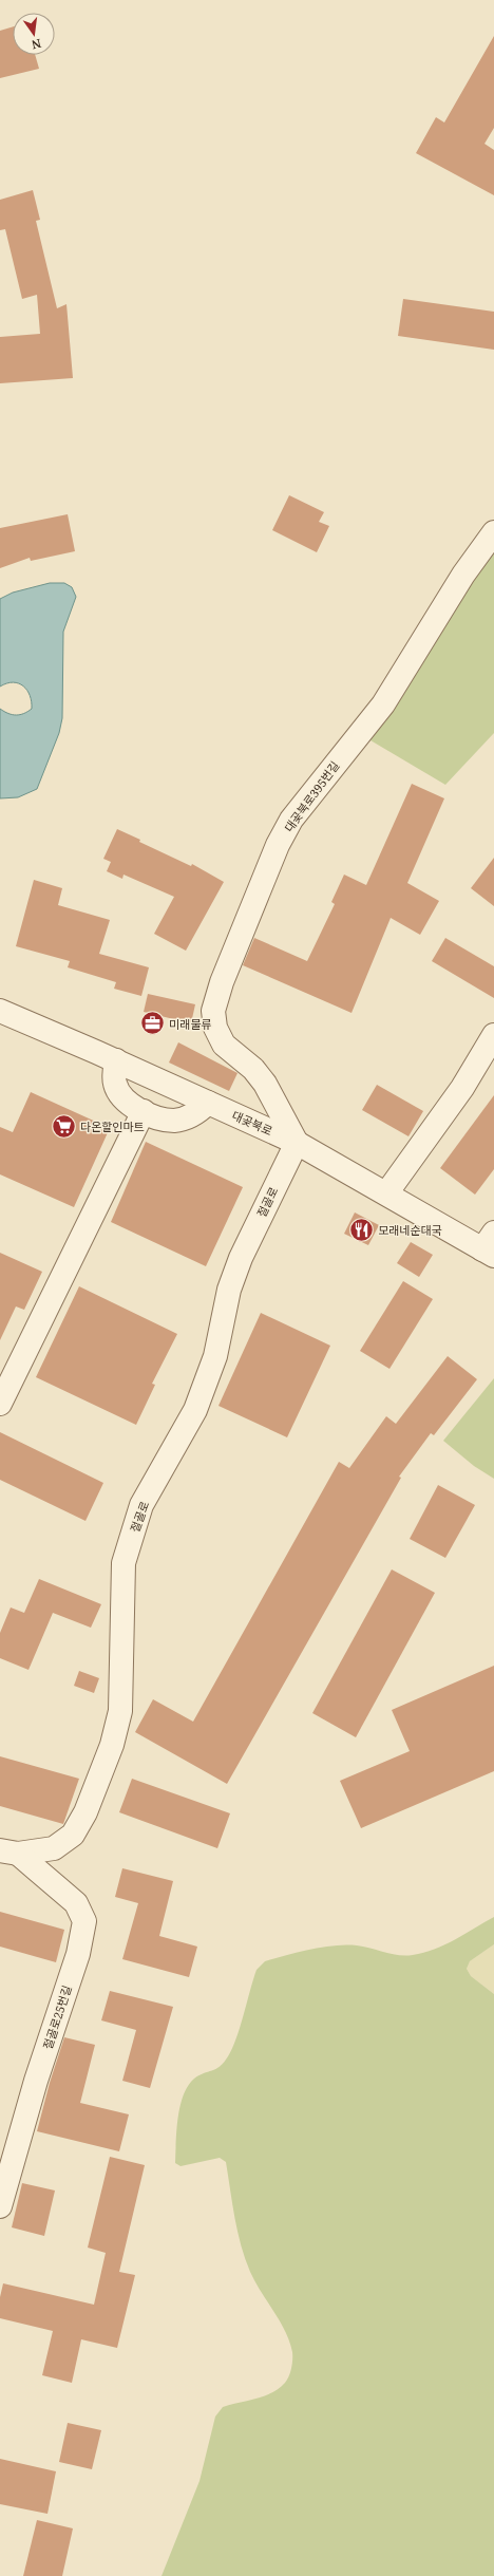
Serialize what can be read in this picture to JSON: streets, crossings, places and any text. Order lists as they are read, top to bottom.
{
  "streets": {
    "street": [
      "대곶북로395번길",
      "대곶북로",
      "절골로",
      "절골로25번길"
    ]
  },
  "crossings": [
    ["대곶북로395번길", "대곶북로"],
    ["대곶북로395번길", "절골로"],
    ["대곶북로", "절골로"],
    ["절골로", "절골로25번길"]
  ],
  "places": {
    "office": ["미래물류"],
    "supermarket": ["다온할인마트"],
    "restaurant": ["모래네순대국"]
  },
  "north": "bottom"
}
